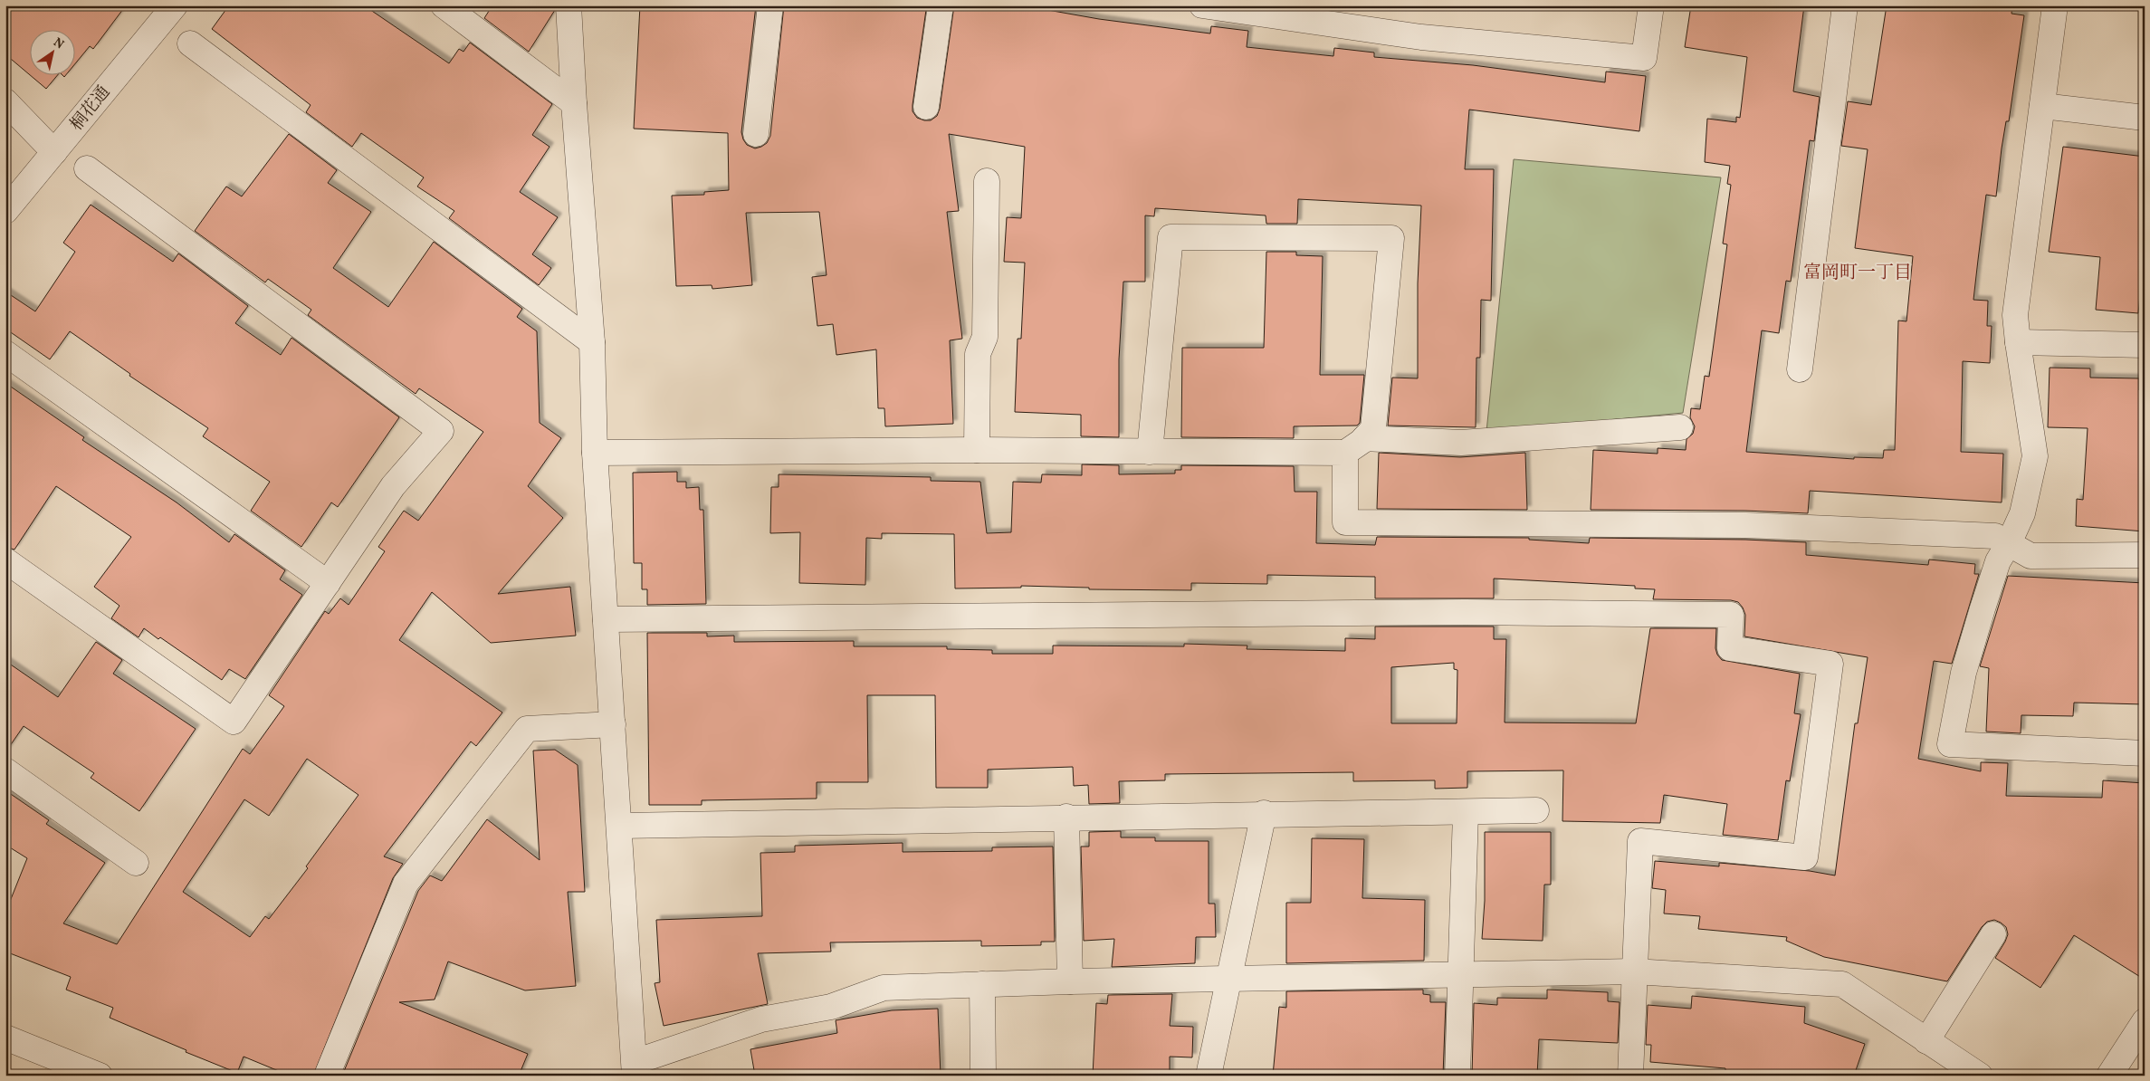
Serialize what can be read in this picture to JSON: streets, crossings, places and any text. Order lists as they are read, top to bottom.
{
  "streets": {
    "street": ["桐花通"]
  },
  "districts": ["富岡町一丁目"],
  "north": "top right"
}
